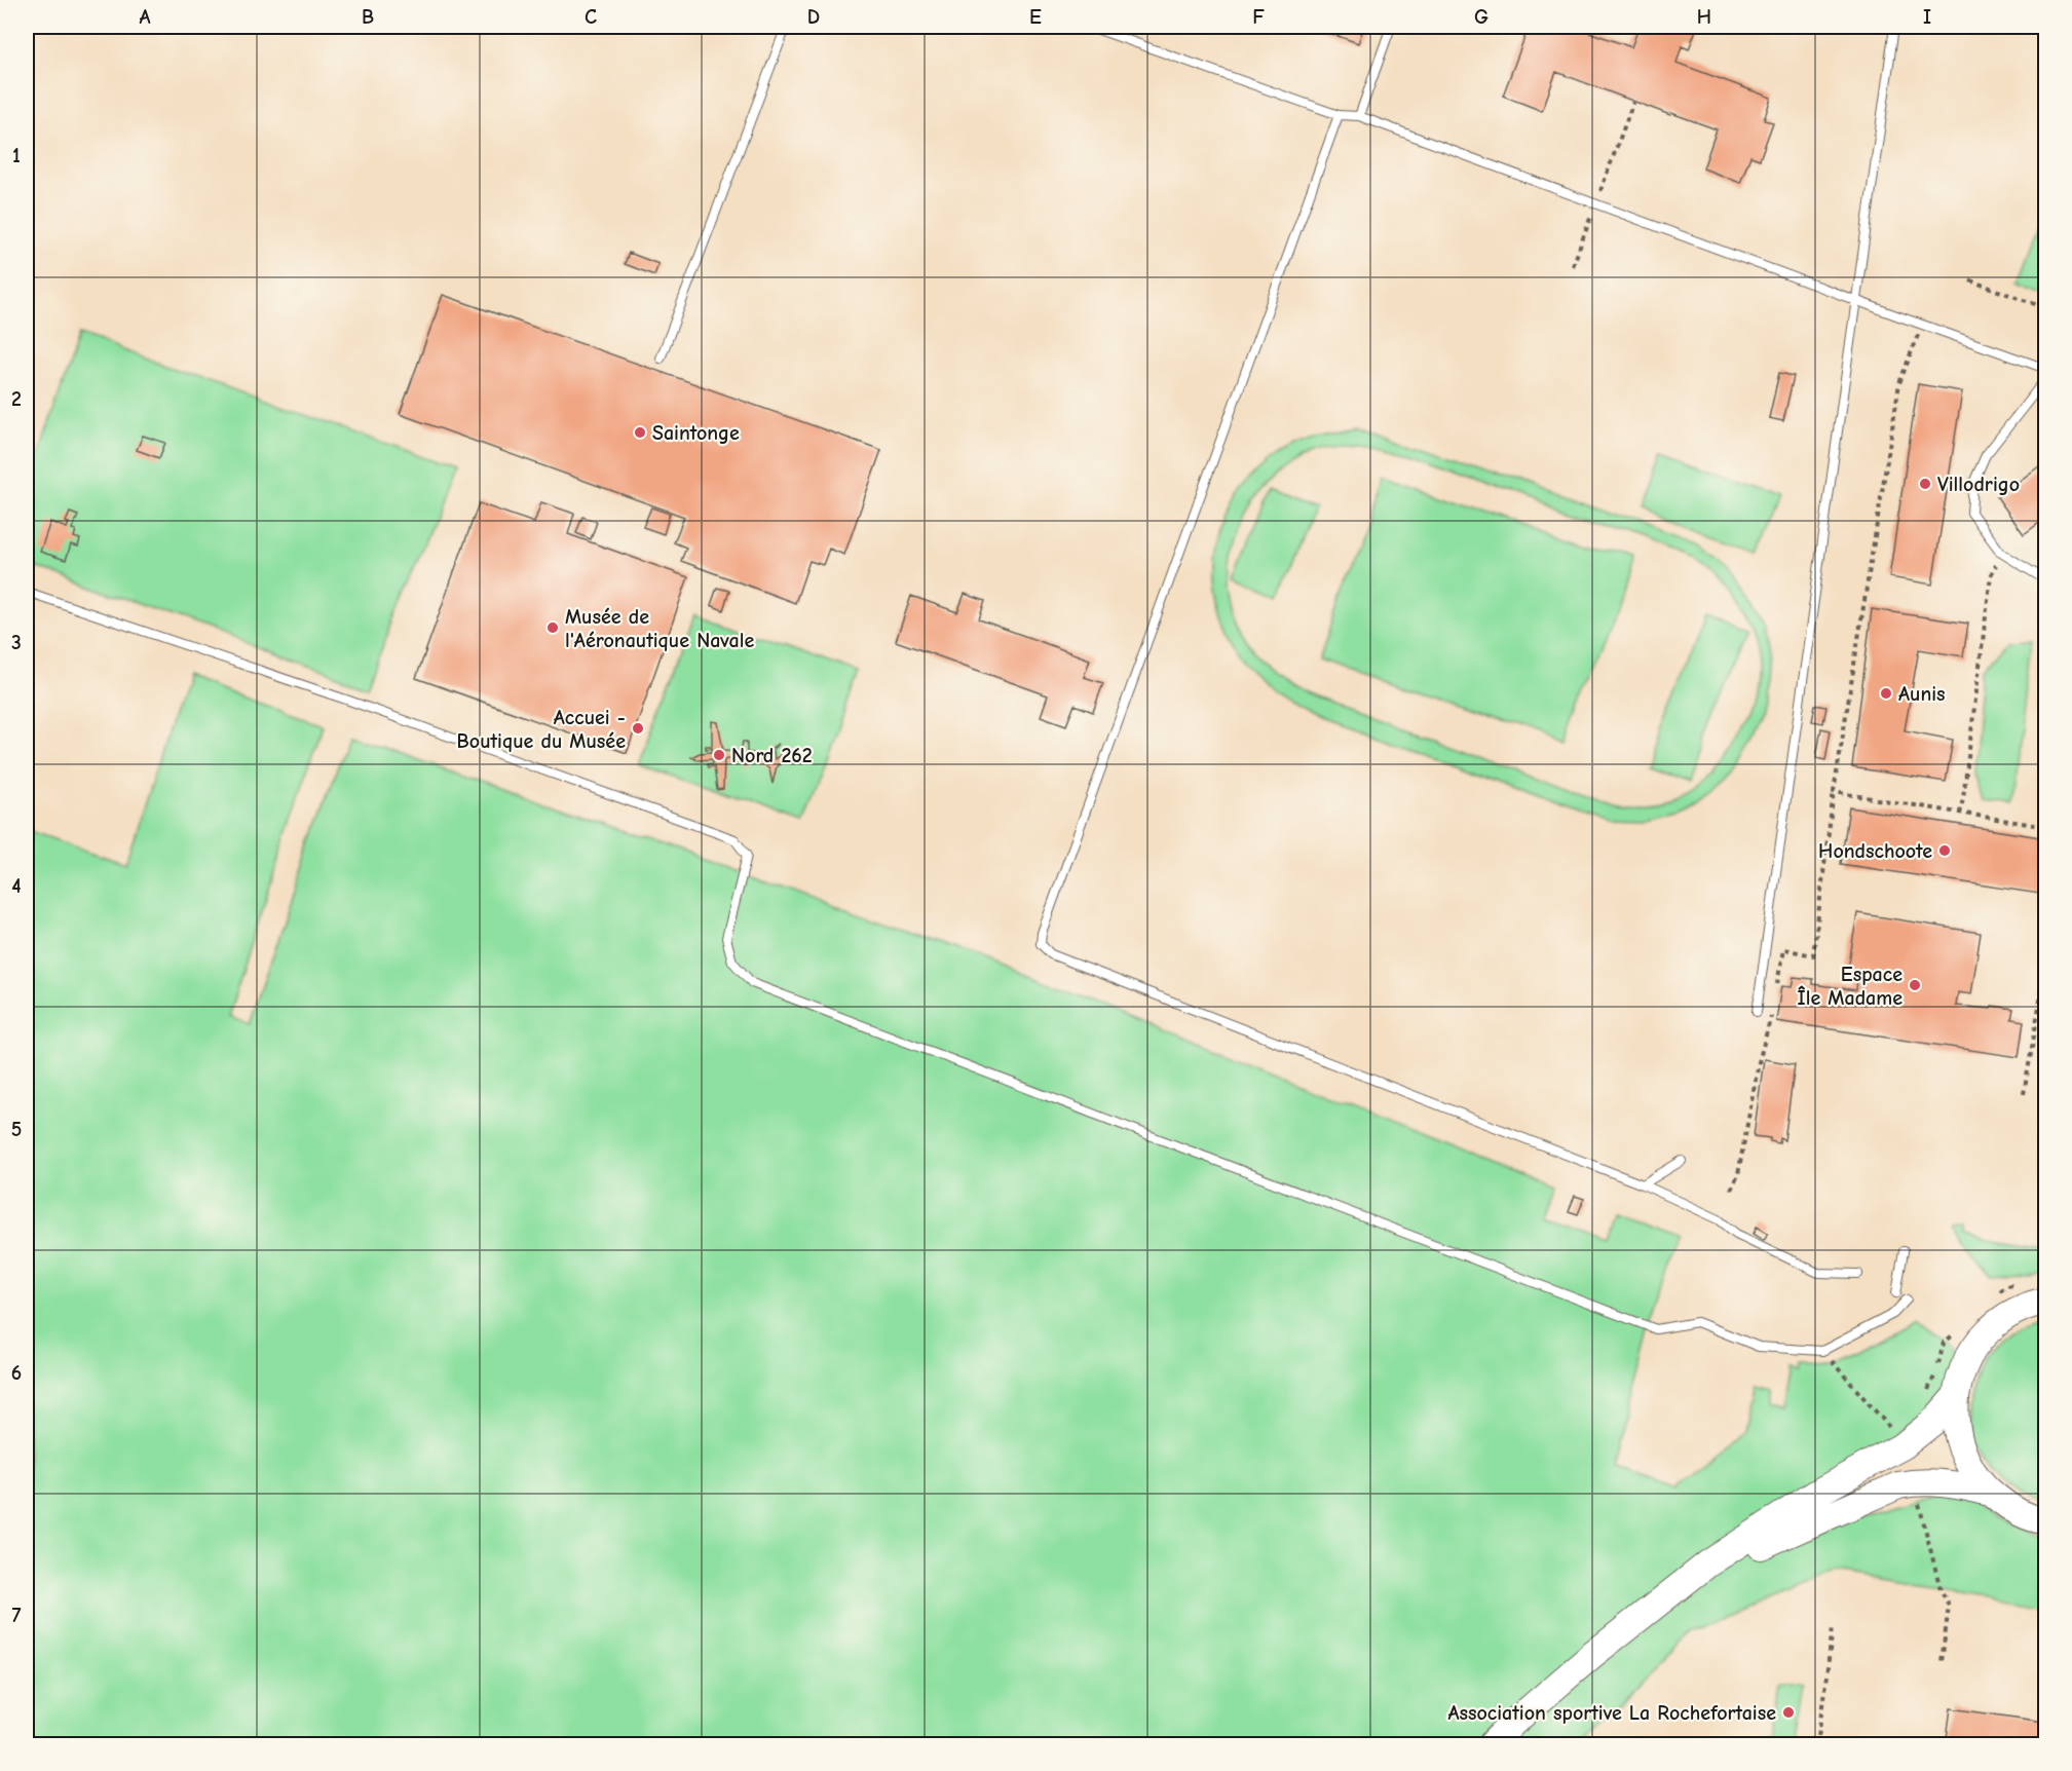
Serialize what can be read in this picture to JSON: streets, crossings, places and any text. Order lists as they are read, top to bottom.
{
  "places": [
    "Saintonge",
    "Villodrigo",
    "Musée de l'Aéronautique Navale",
    "Aunis",
    "Accuei - Boutique du Musée",
    "Nord 262",
    "Hondschoote",
    "Espace Île Madame",
    "Association sportive La Rochefortaise"
  ],
  "grid": {
    "columns": [
      "A",
      "B",
      "C",
      "D",
      "E",
      "F",
      "G",
      "H",
      "I"
    ],
    "rows": [
      "1",
      "2",
      "3",
      "4",
      "5",
      "6",
      "7"
    ]
  }
}
